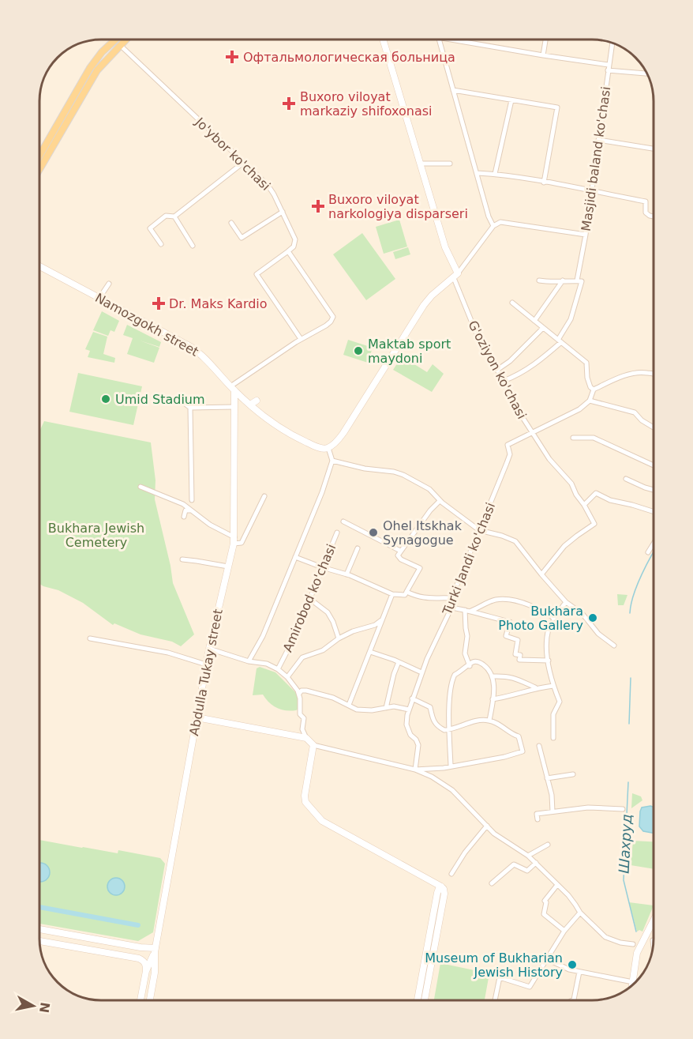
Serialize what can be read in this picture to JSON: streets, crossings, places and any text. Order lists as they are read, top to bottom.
{
  "streets": {
    "street": [
      "Jo'ybor ko'chasi",
      "Masjidi baland ko'chasi",
      "Namozgokh street",
      "G'oziyon ko'chasi",
      "Turki Jandi ko'chasi",
      "Amirobod ko'chasi",
      "Abdulla Tukay street"
    ]
  },
  "crossings": [
    ["Namozgokh street", "Abdulla Tukay street"],
    ["G'oziyon ko'chasi", "Turki Jandi ko'chasi"]
  ],
  "water": ["Шахруд"],
  "parks": ["Bukhara Jewish Cemetery"],
  "places": {
    "health": [
      "Офтальмологическая больница",
      "Buxoro viloyat markaziy shifoxonasi",
      "Buxoro viloyat narkologiya disparseri",
      "Dr. Maks Kardio"
    ],
    "other": [
      "Maktab sport maydoni",
      "Umid Stadium",
      "Ohel Itskhak Synagogue",
      "Bukhara Photo Gallery",
      "Museum of Bukharian Jewish History"
    ]
  },
  "north": "right"
}
